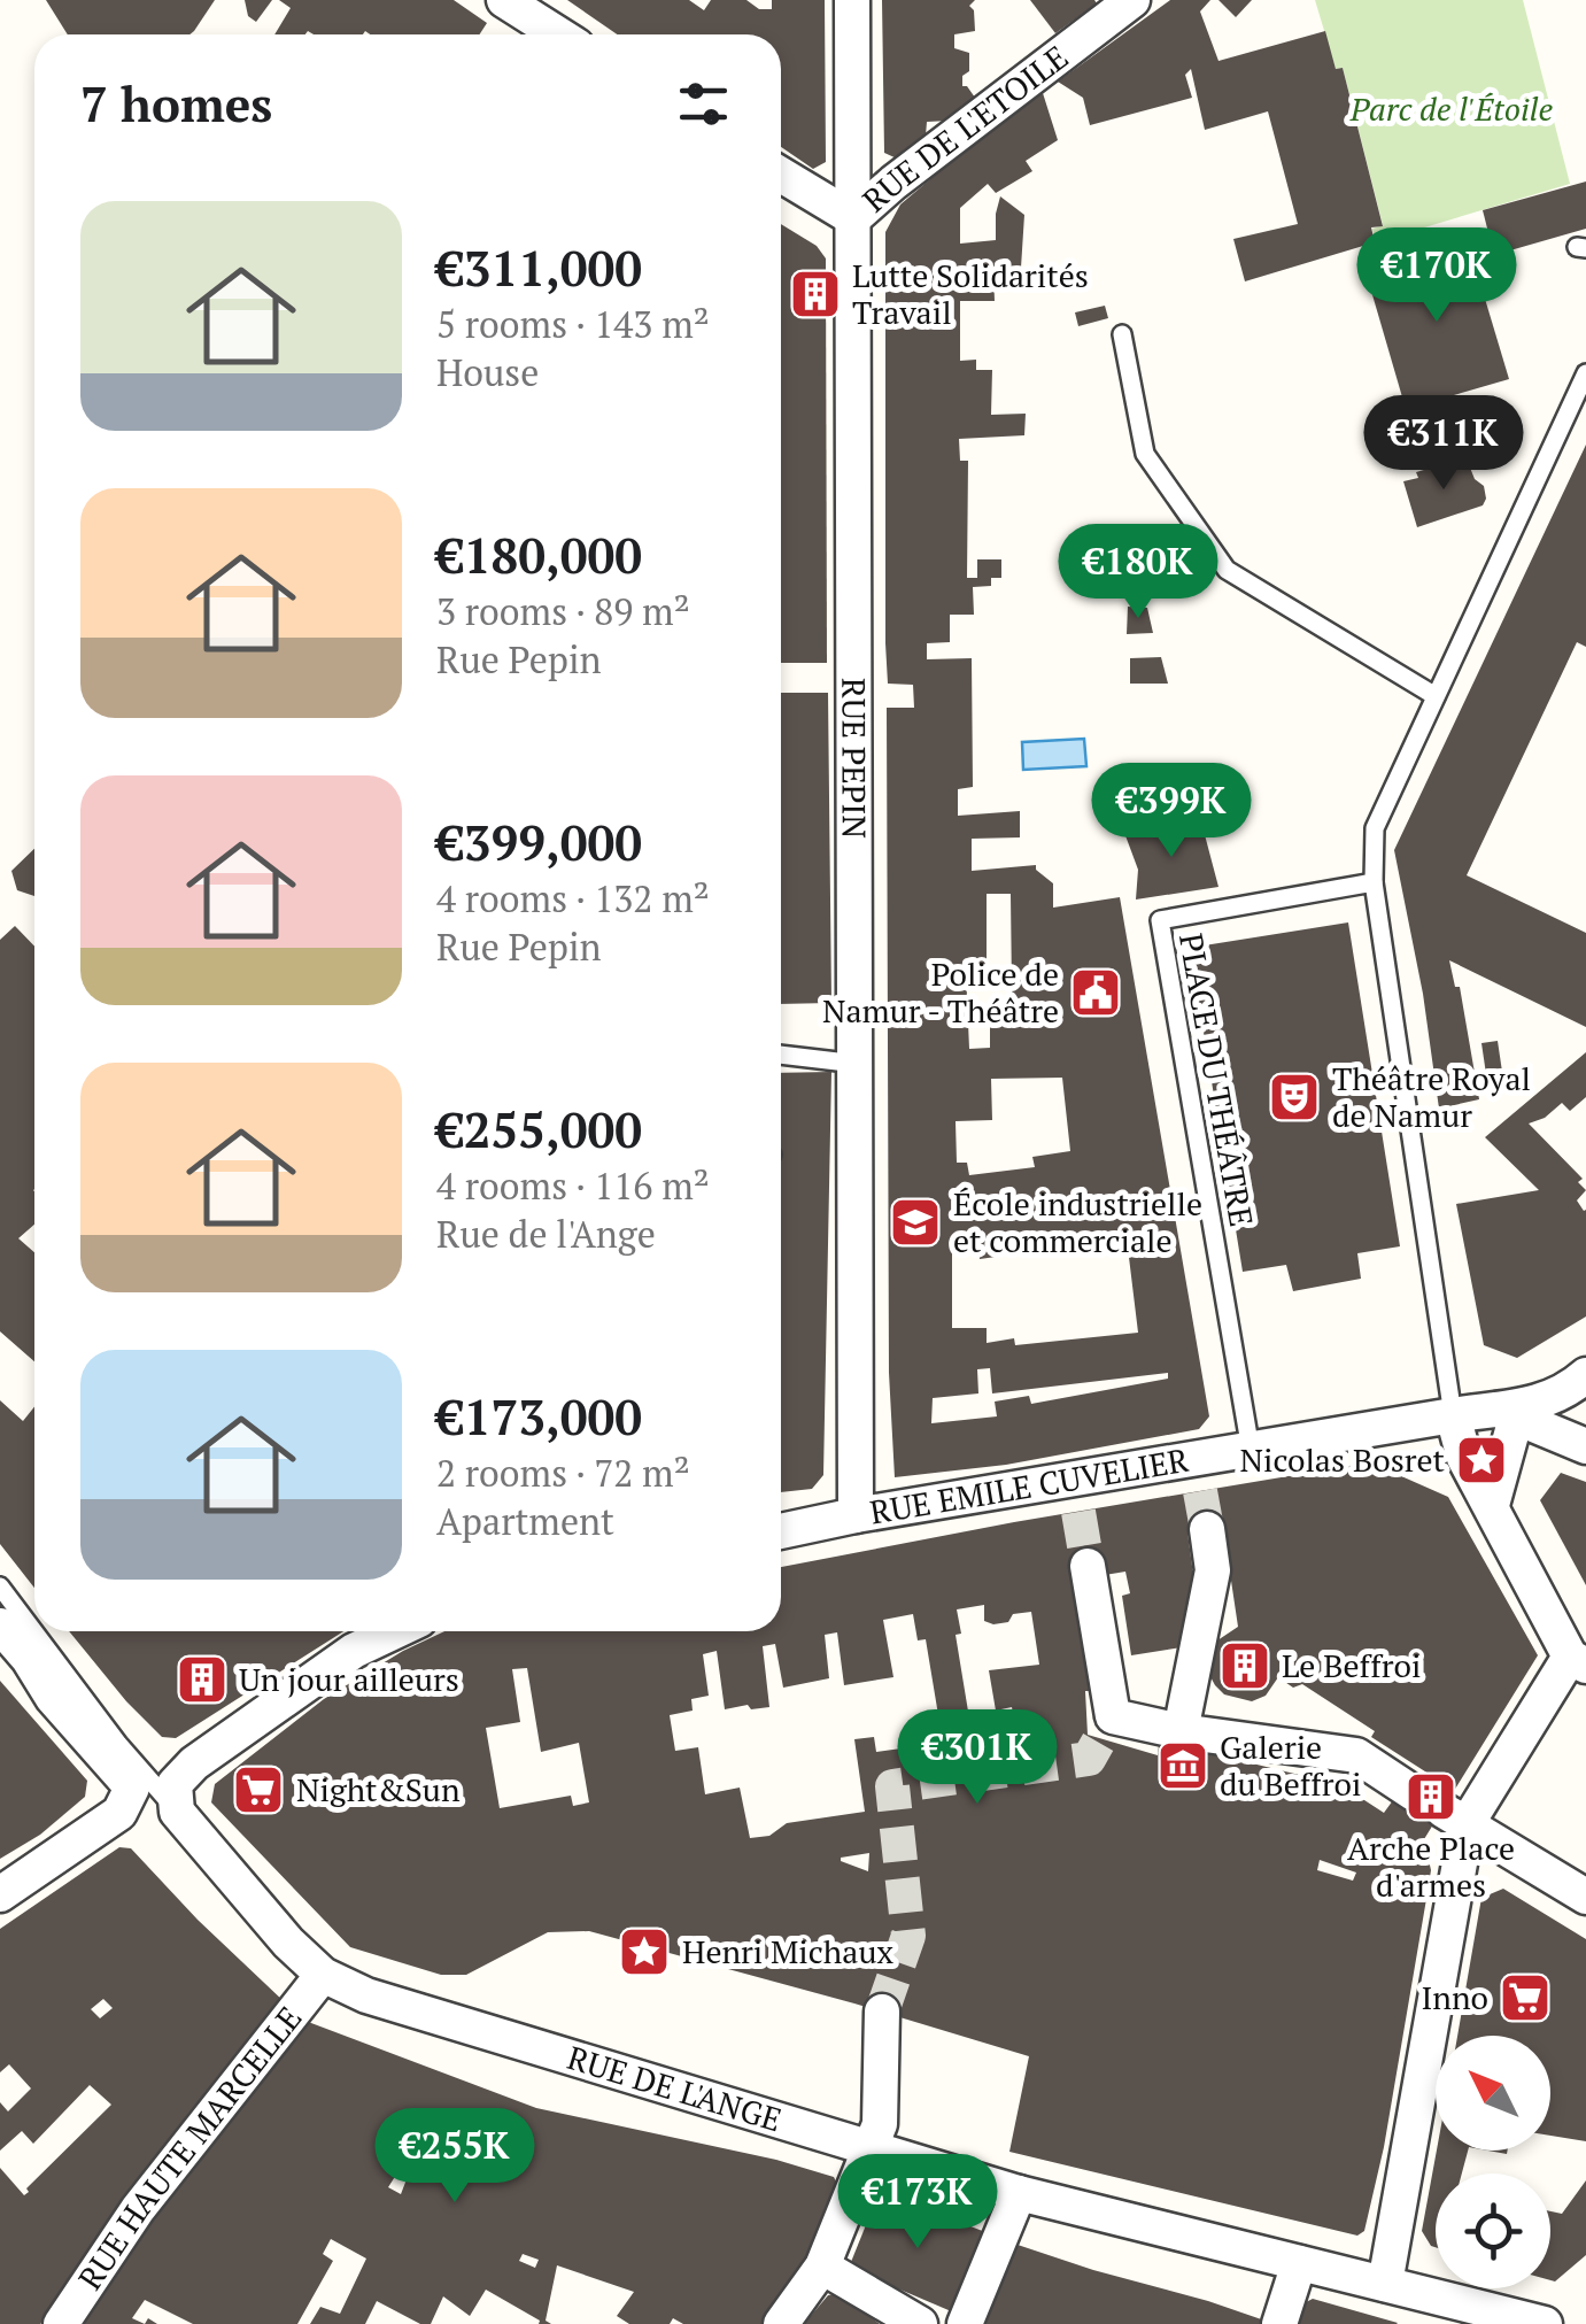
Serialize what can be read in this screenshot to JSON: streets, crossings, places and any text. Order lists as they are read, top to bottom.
{
  "streets": {
    "street": [
      "RUE DE L'ETOILE",
      "RUE PEPIN",
      "RUE EMILE CUVELIER",
      "RUE DE L'ANGE",
      "RUE HAUTE MARCELLE"
    ],
    "lane": ["PLACE DU THÉÂTRE"]
  },
  "crossings": [
    ["RUE DE L'ETOILE", "RUE PEPIN"],
    ["RUE PEPIN", "RUE EMILE CUVELIER"],
    ["PLACE DU THÉÂTRE", "RUE EMILE CUVELIER"],
    ["RUE DE L'ANGE", "RUE HAUTE MARCELLE"]
  ],
  "parks": ["Parc de l'Étoile"],
  "places": {
    "building": [
      "Lutte Solidarités Travail",
      "Le Beffroi",
      "Un jour ailleurs",
      "Arche Place d'armes"
    ],
    "public building": ["Police de Namur - Théâtre"],
    "theatre": ["Théâtre Royal de Namur"],
    "school or university": ["École industrielle et commerciale"],
    "place": ["Nicolas Bosret", "Henri Michaux"],
    "museum": ["Galerie du Beffroi"],
    "supermarket": ["Night&Sun", "Inno"]
  },
  "north": "top left",
  "page": {
    "heading": "7 homes",
    "list": [
      {
        "name": "€311,000",
        "note": "5 rooms · 143 m² · House"
      },
      {
        "name": "€180,000",
        "note": "3 rooms · 89 m² · Rue Pepin"
      },
      {
        "name": "€399,000",
        "note": "4 rooms · 132 m² · Rue Pepin"
      },
      {
        "name": "€255,000",
        "note": "4 rooms · 116 m² · Rue de l'Ange"
      },
      {
        "name": "€173,000",
        "note": "2 rooms · 72 m² · Apartment"
      }
    ],
    "price": [
      "€170K",
      "€311K",
      "€180K",
      "€399K",
      "€301K",
      "€255K",
      "€173K"
    ]
  }
}
